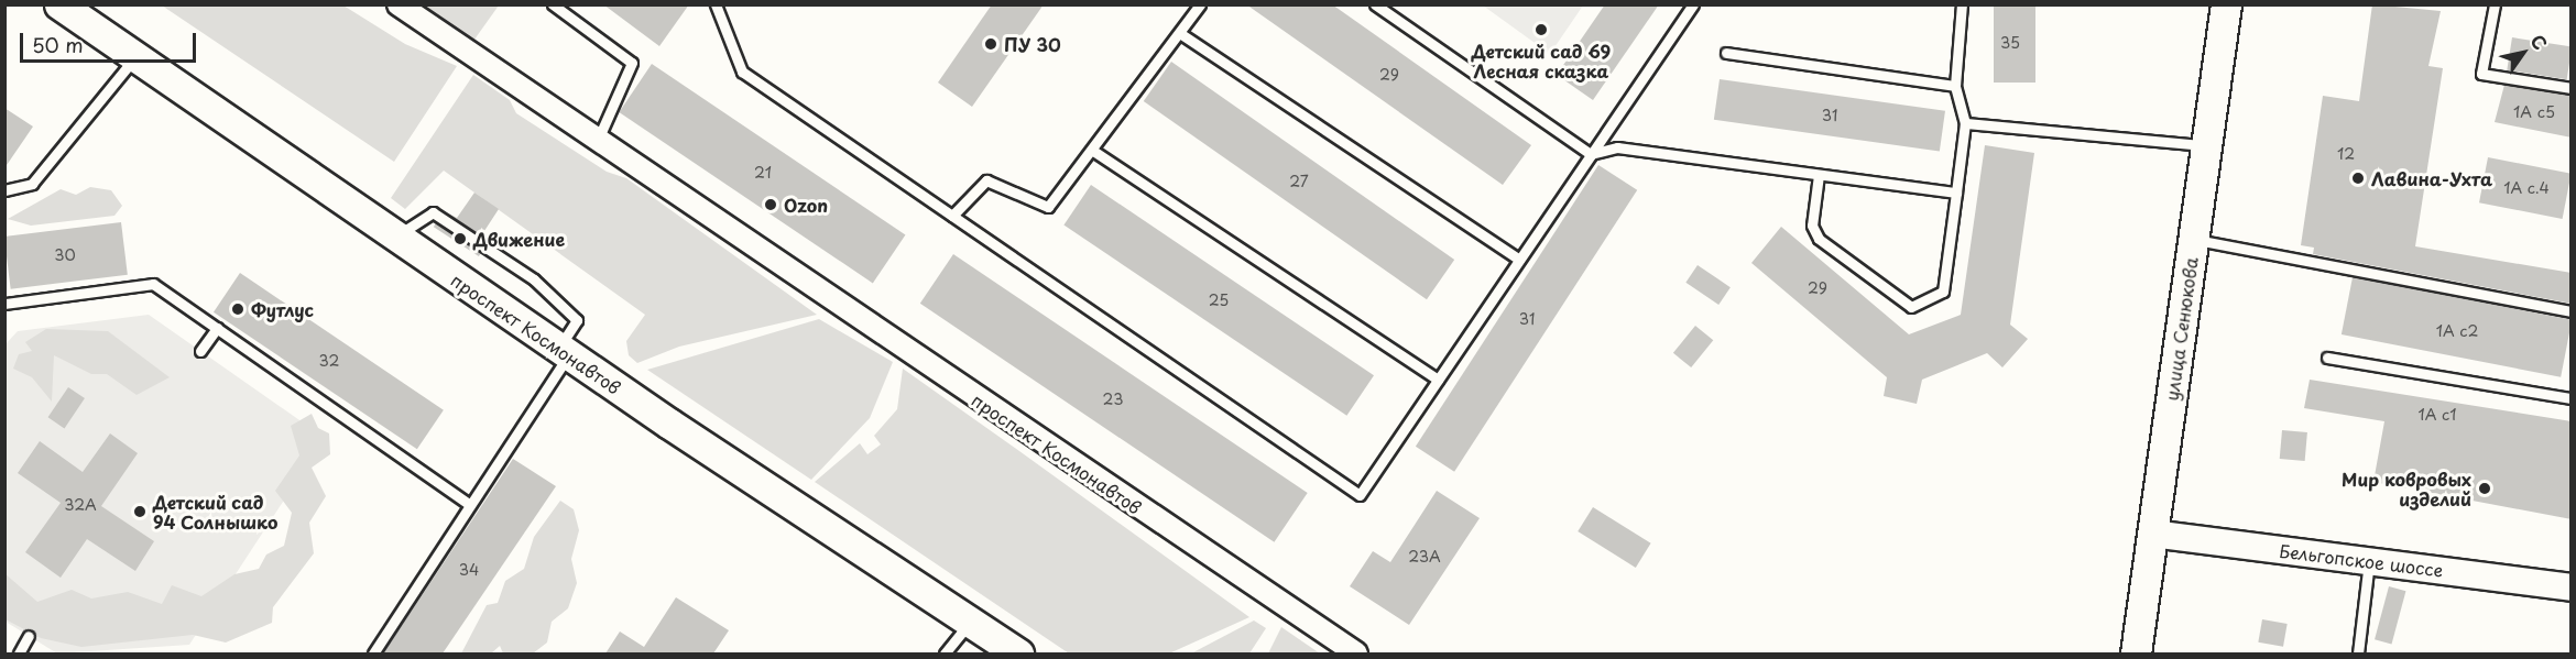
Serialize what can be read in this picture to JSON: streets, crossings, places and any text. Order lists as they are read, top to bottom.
{
  "streets": {
    "main road": ["улица Сенюкова", "проспект Космонавтов"],
    "street": ["Бельгопское шоссе"]
  },
  "crossings": [
    ["улица Сенюкова", "Бельгопское шоссе"]
  ],
  "places": [
    "Детский сад 69 Лесная сказка",
    "ПУ 30",
    "Лавина-Ухта",
    "Ozon",
    "Движение",
    "Футлус",
    "Мир ковровых изделий",
    "Детский сад 94 Солнышко"
  ],
  "house_numbers": [
    "35",
    "29",
    "1А с5",
    "31",
    "12",
    "21",
    "27",
    "1А с.4",
    "30",
    "29",
    "25",
    "31",
    "1А с2",
    "32",
    "23",
    "1А с1",
    "32А",
    "23А",
    "34"
  ],
  "scale_bar": "50 m",
  "north": "top right"
}
